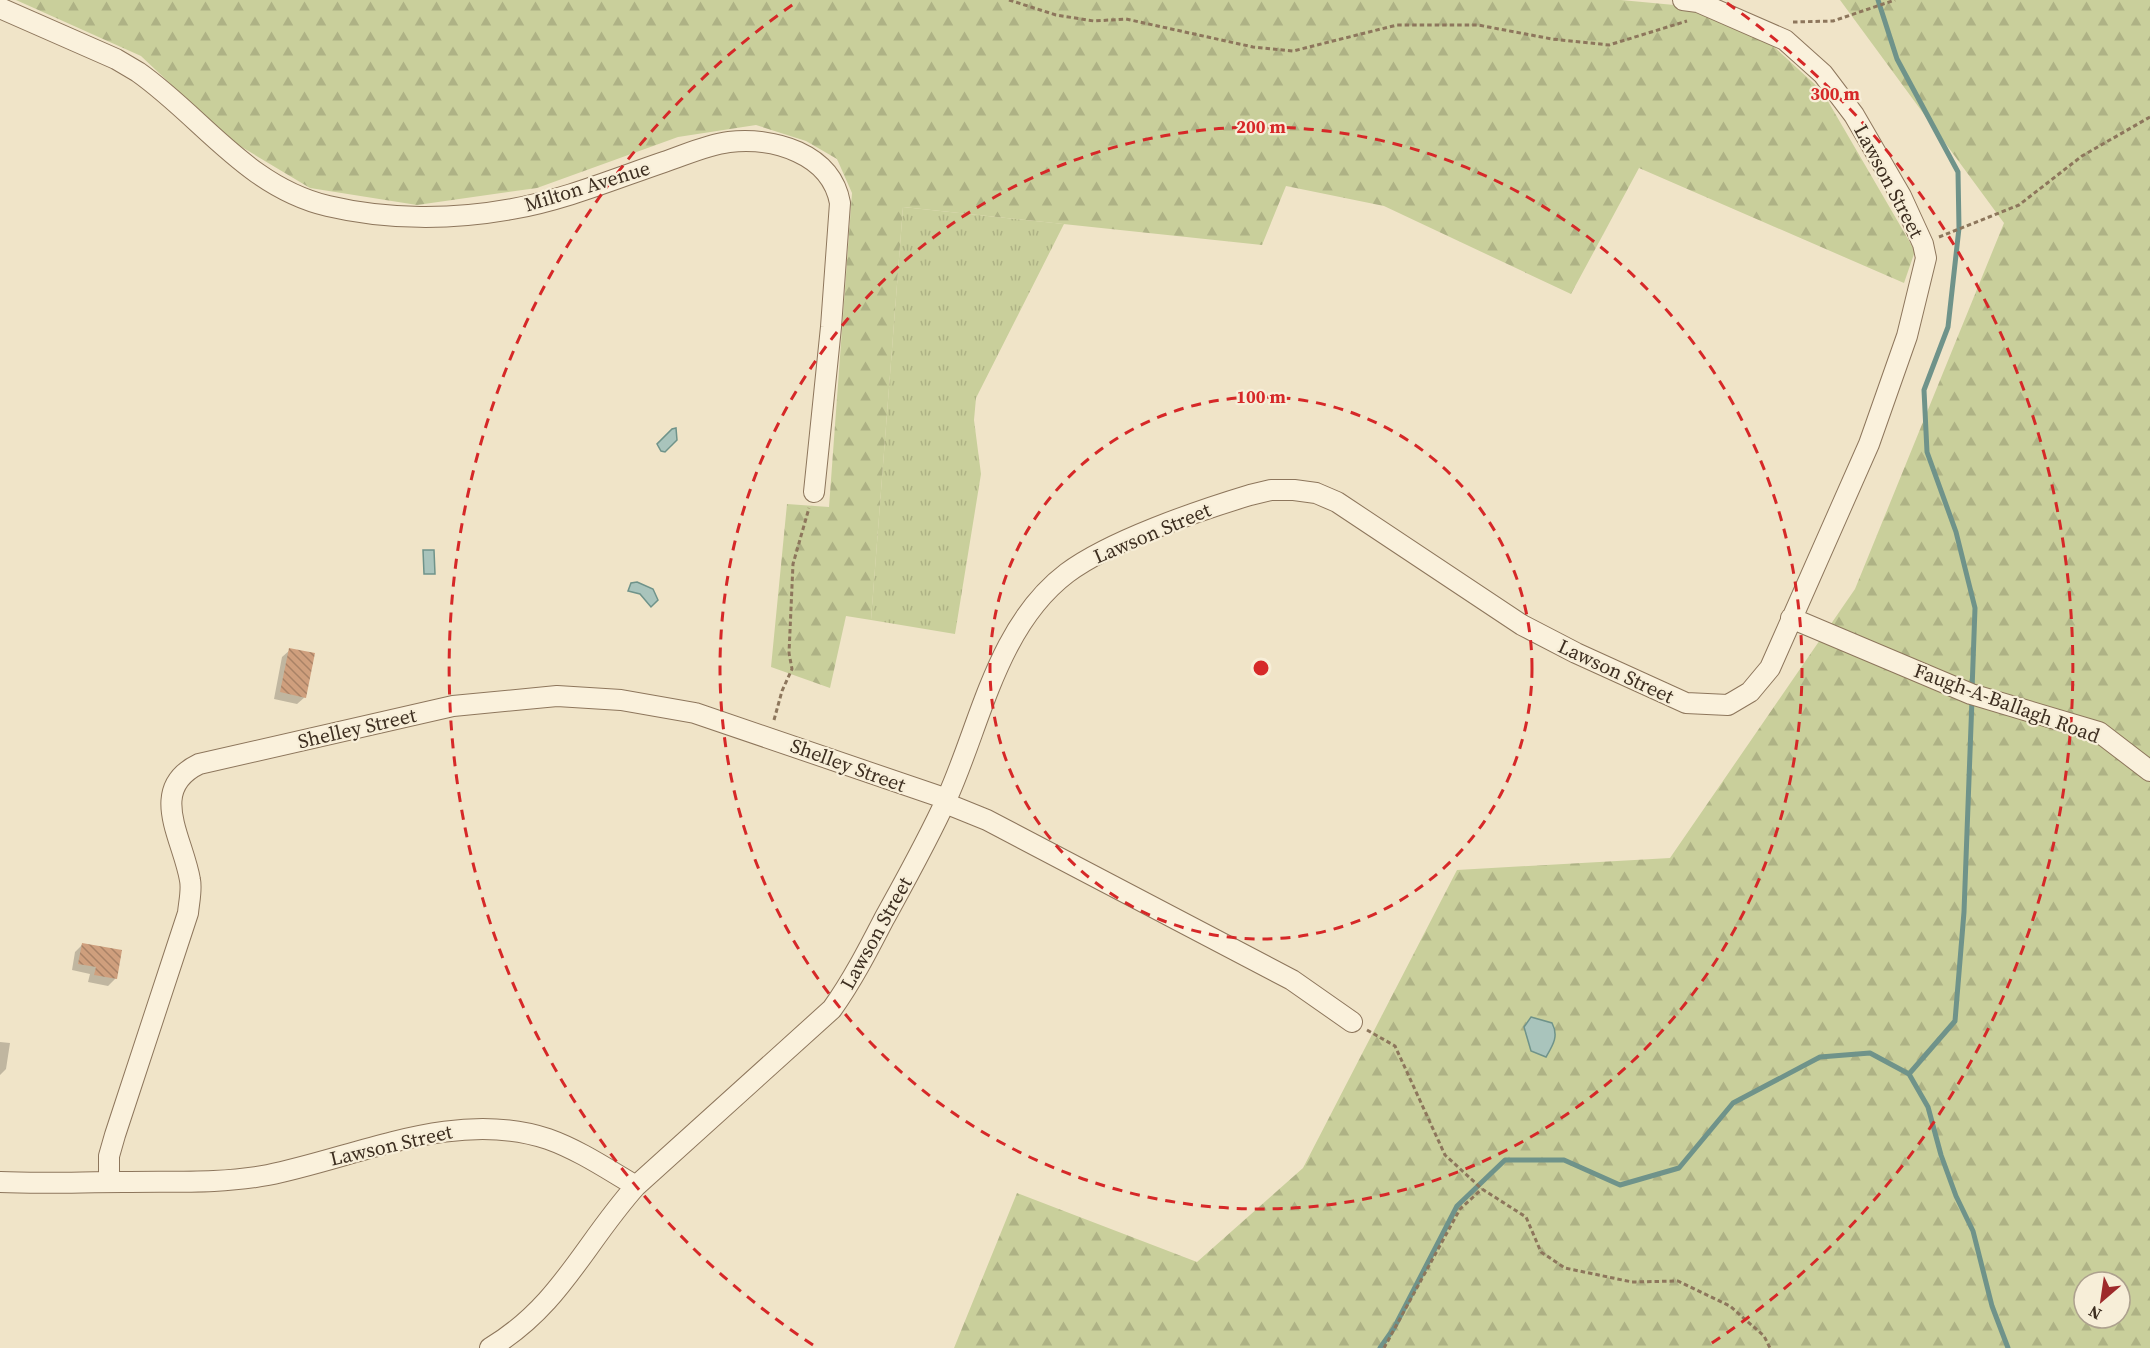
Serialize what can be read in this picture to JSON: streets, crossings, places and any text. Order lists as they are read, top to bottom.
{
  "streets": {
    "street": [
      "Lawson Street",
      "Milton Avenue",
      "Faugh-A-Ballagh Road",
      "Shelley Street"
    ]
  },
  "crossings": [
    ["Lawson Street", "Faugh-A-Ballagh Road"],
    ["Lawson Street", "Shelley Street"]
  ],
  "north": "bottom left",
  "rings": ["300 m", "200 m", "100 m"]
}
